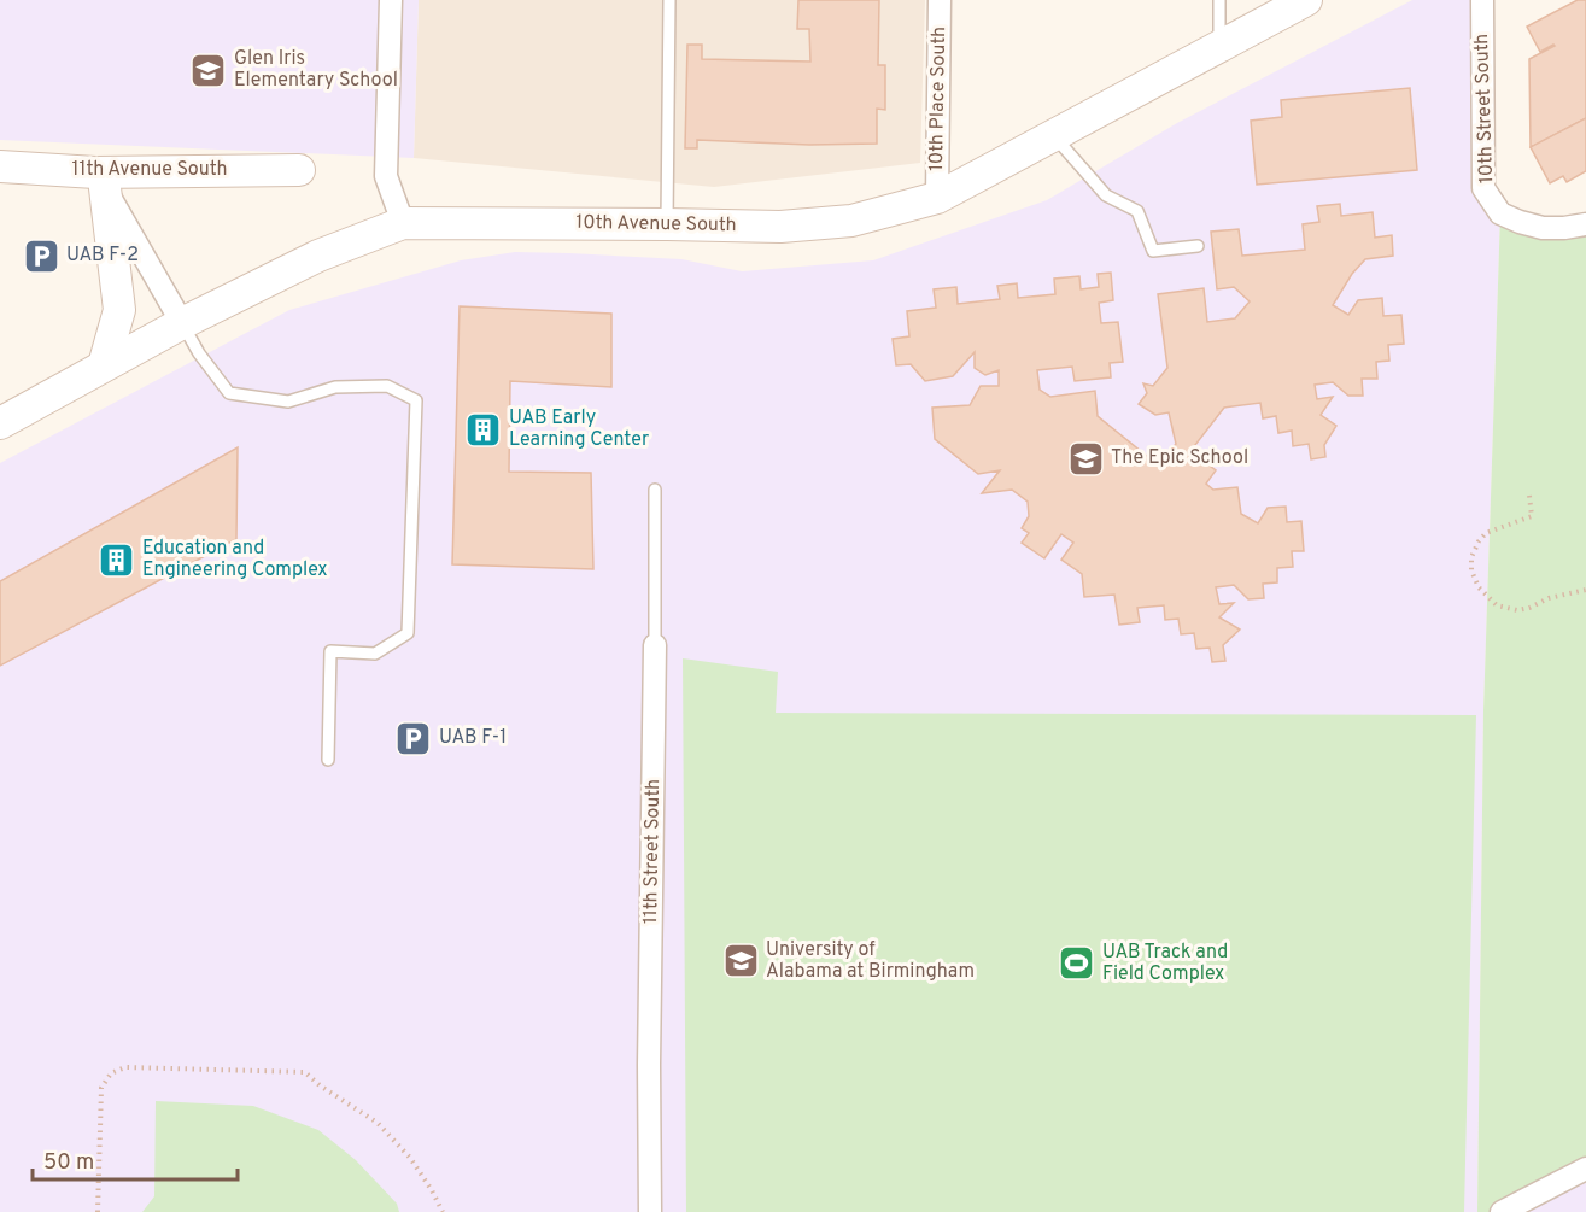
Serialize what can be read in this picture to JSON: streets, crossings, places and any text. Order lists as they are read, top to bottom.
{
  "streets": {
    "street": [
      "10th Place South",
      "10th Street South",
      "11th Avenue South",
      "10th Avenue South",
      "11th Street South"
    ]
  },
  "crossings": [
    ["10th Place South", "10th Avenue South"]
  ],
  "places": {
    "school or university": ["Glen Iris Elementary School", "The Epic School", "University of Alabama at Birmingham"],
    "parking": ["UAB F-2", "UAB F-1"],
    "building": ["UAB Early Learning Center", "Education and Engineering Complex"],
    "sports": ["UAB Track and Field Complex"]
  },
  "scale_bar": "50 m"
}
